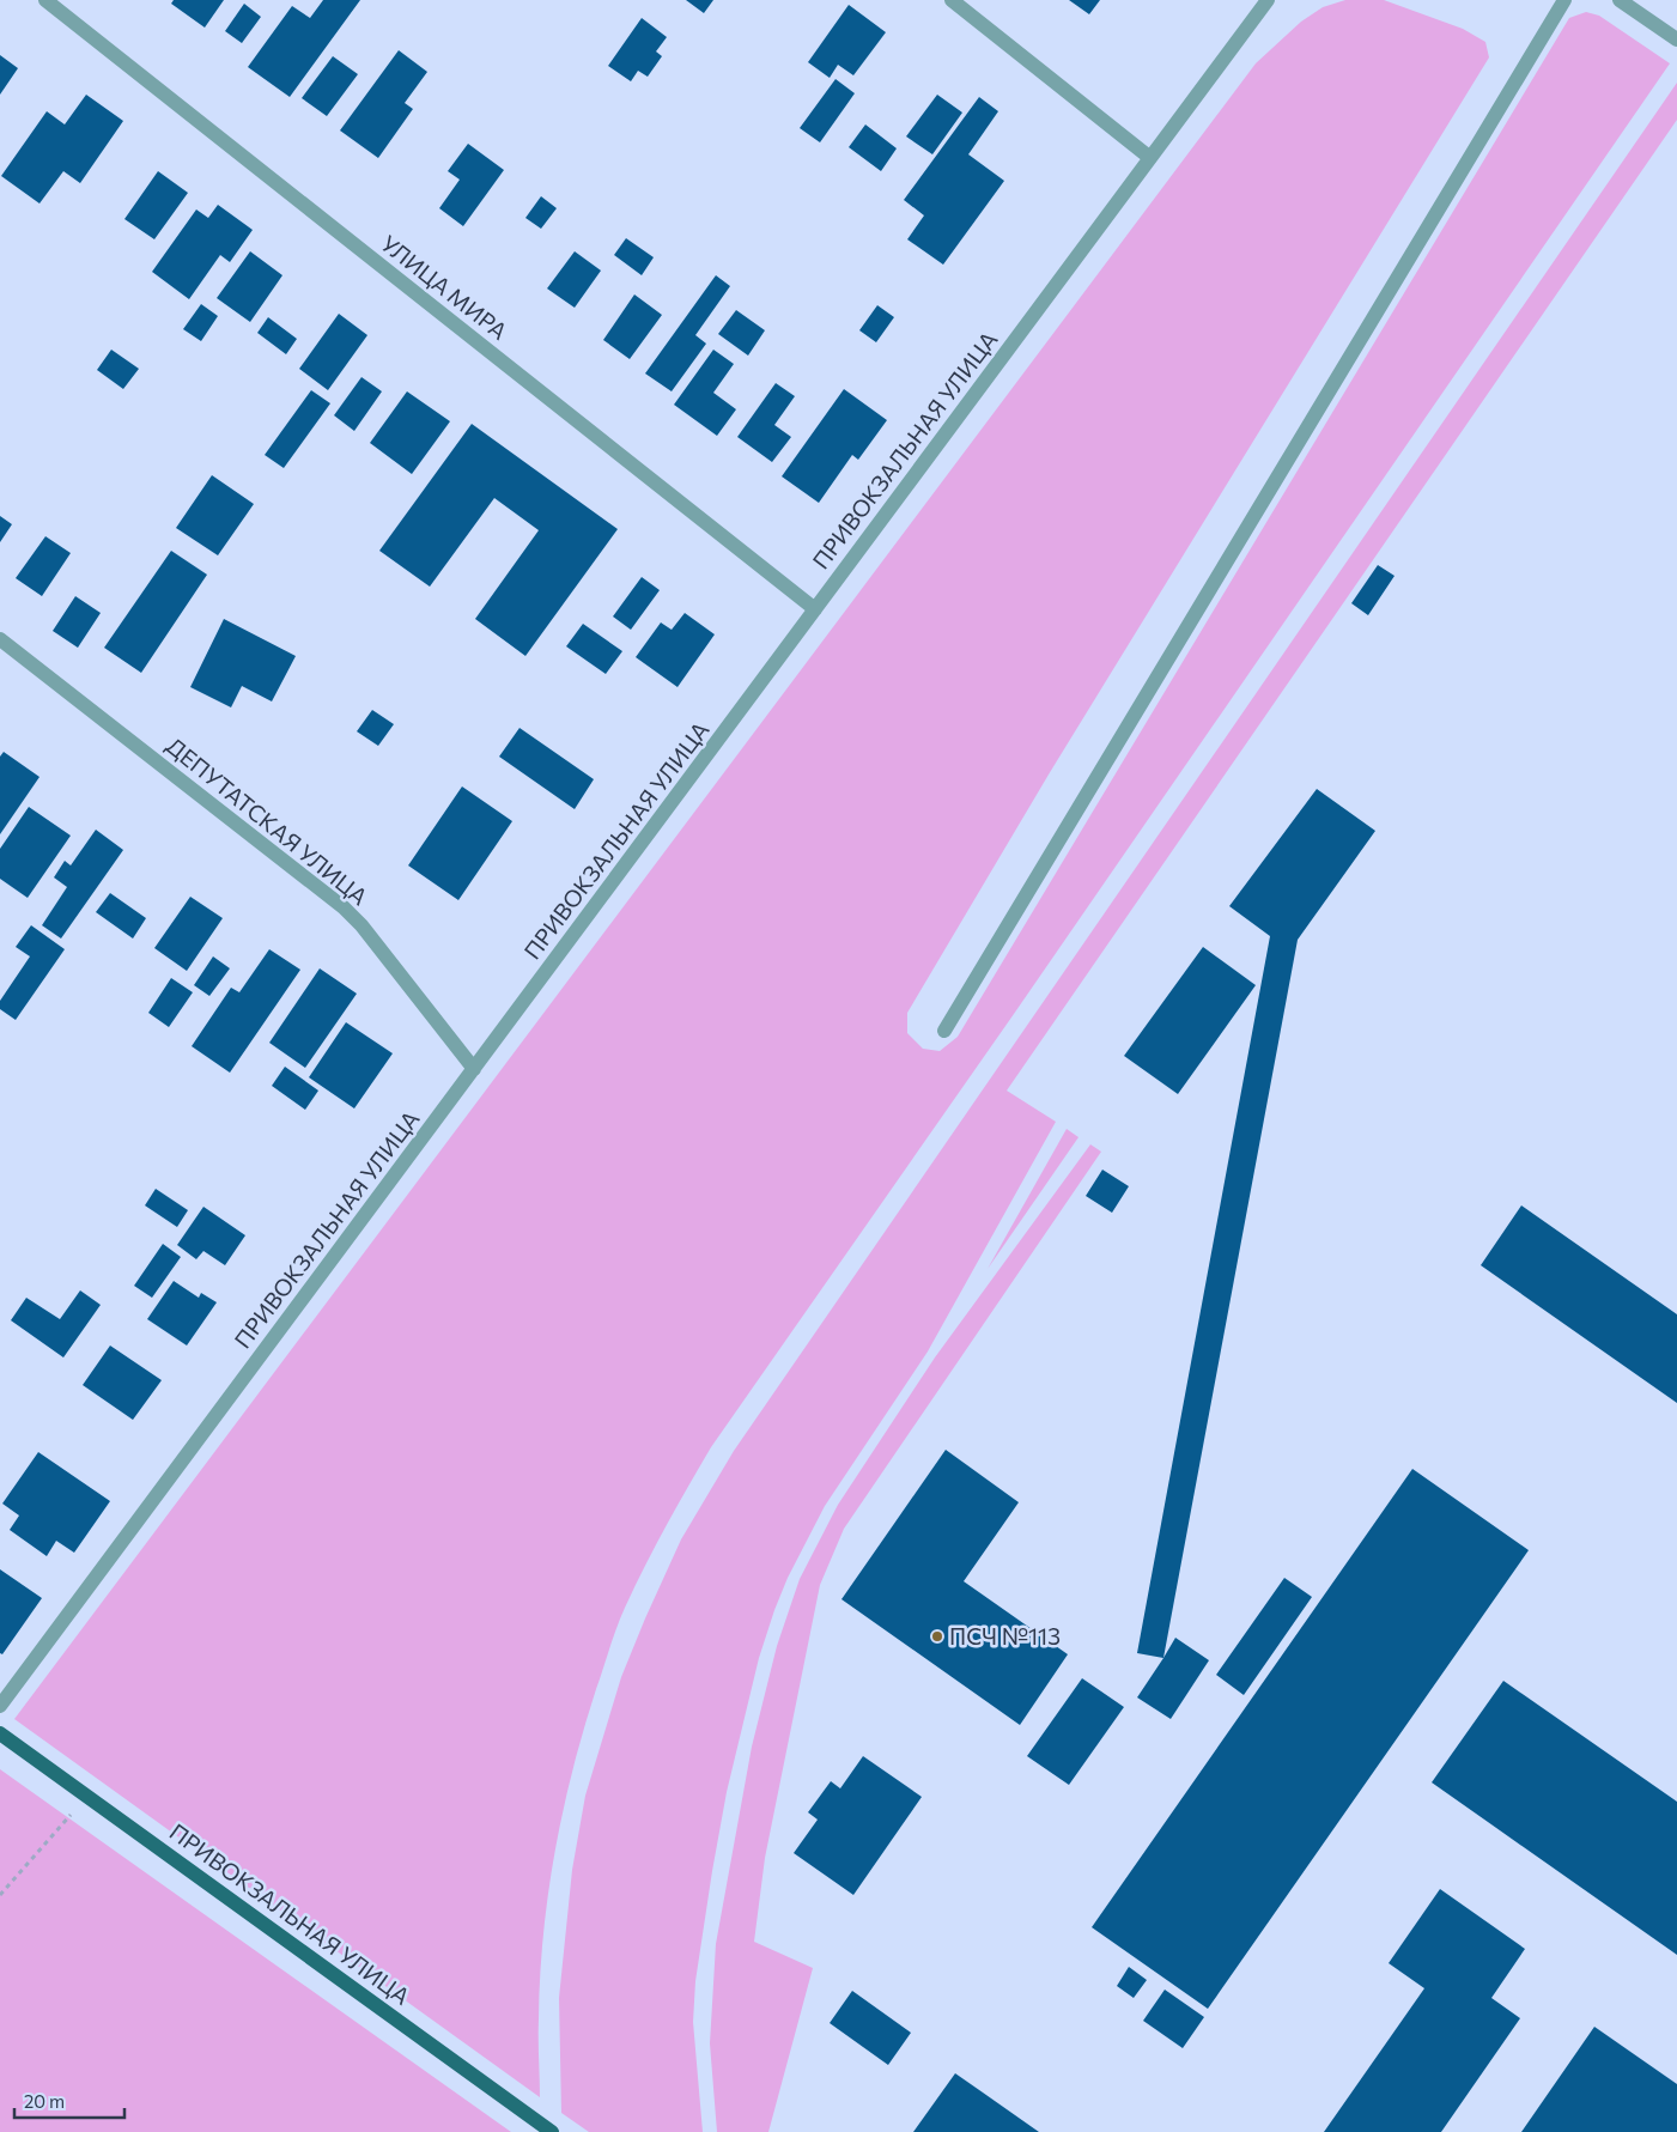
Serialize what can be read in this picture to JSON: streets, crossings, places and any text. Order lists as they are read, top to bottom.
{
  "streets": {
    "main road": ["ПРИВОКЗАЛЬНАЯ УЛИЦА"],
    "street": ["УЛИЦА МИРА", "ДЕПУТАТСКАЯ УЛИЦА"]
  },
  "crossings": [
    ["УЛИЦА МИРА", "ПРИВОКЗАЛЬНАЯ УЛИЦА"],
    ["ПРИВОКЗАЛЬНАЯ УЛИЦА", "ДЕПУТАТСКАЯ УЛИЦА"]
  ],
  "places": ["ПСЧ №113"],
  "scale_bar": "20 m"
}
